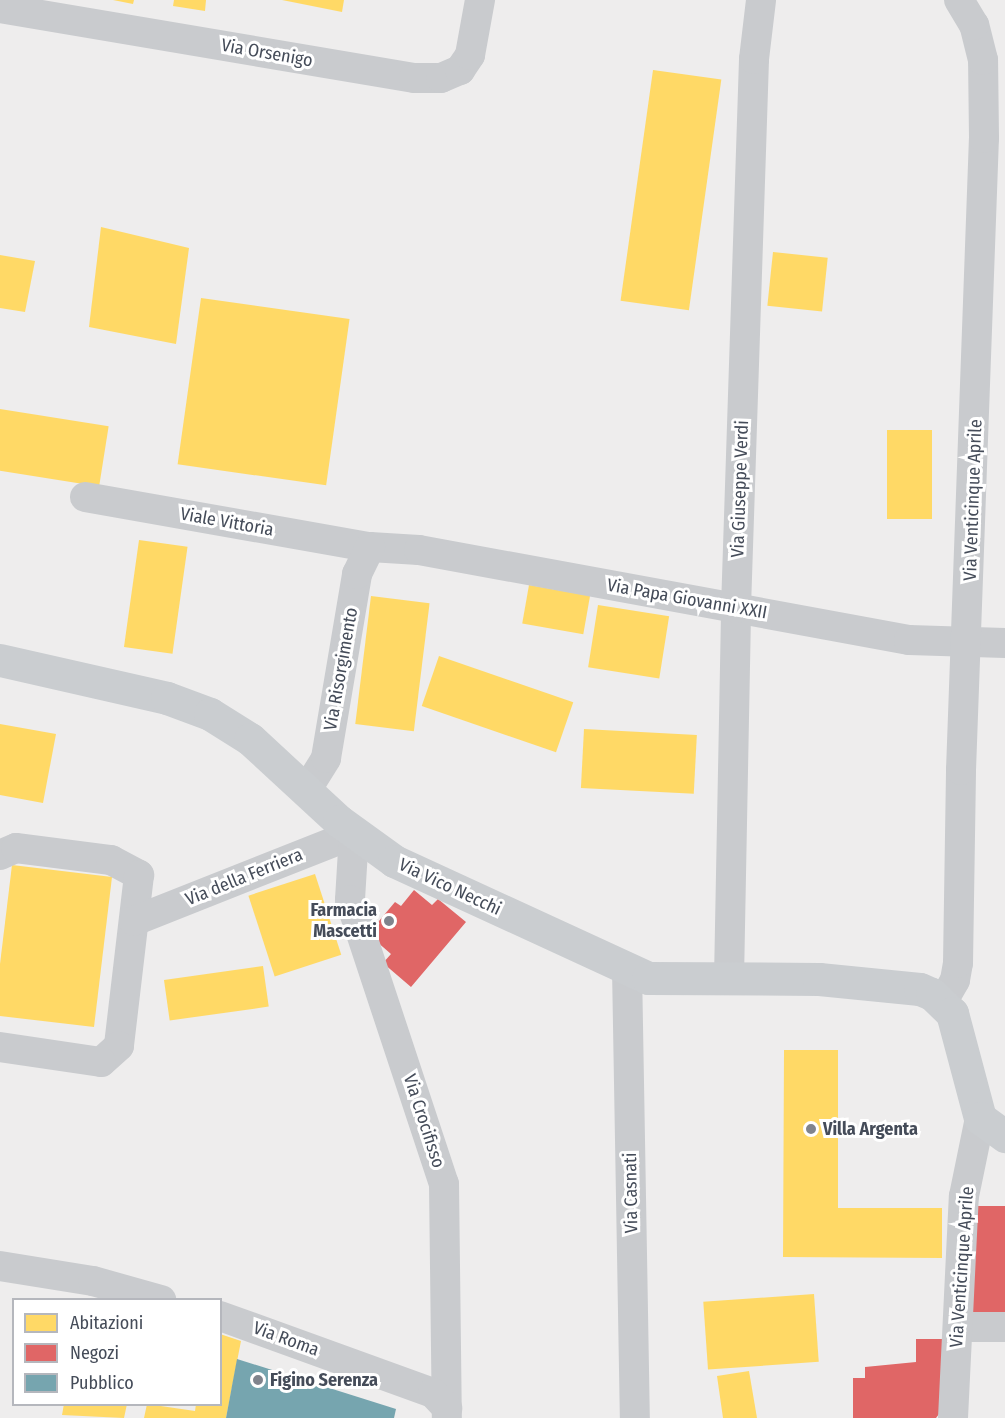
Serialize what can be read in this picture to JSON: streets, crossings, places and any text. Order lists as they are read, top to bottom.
{
  "streets": {
    "street": [
      "Via Orsenigo",
      "Via Giuseppe Verdi",
      "Via Venticinque Aprile",
      "Viale Vittoria",
      "Via Papa Giovanni XXII",
      "Via Risorgimento",
      "Via della Ferriera",
      "Via Vico Necchi",
      "Via Crocifisso",
      "Via Casnati",
      "Via Roma"
    ]
  },
  "crossings": [
    ["Via Giuseppe Verdi", "Via Papa Giovanni XXII"],
    ["Via Giuseppe Verdi", "Via Vico Necchi"],
    ["Via Venticinque Aprile", "Via Papa Giovanni XXII"],
    ["Via Venticinque Aprile", "Via Vico Necchi"],
    ["Viale Vittoria", "Via Papa Giovanni XXII"],
    ["Viale Vittoria", "Via Risorgimento"],
    ["Via Papa Giovanni XXII", "Via Risorgimento"],
    ["Via Risorgimento", "Via Vico Necchi"],
    ["Via della Ferriera", "Via Vico Necchi"],
    ["Via della Ferriera", "Via Crocifisso"],
    ["Via Vico Necchi", "Via Crocifisso"],
    ["Via Vico Necchi", "Via Casnati"],
    ["Via Crocifisso", "Via Roma"]
  ],
  "places": ["Farmacia Mascetti", "Villa Argenta", "Figino Serenza"],
  "legend": ["Abitazioni", "Negozi", "Pubblico"]
}
